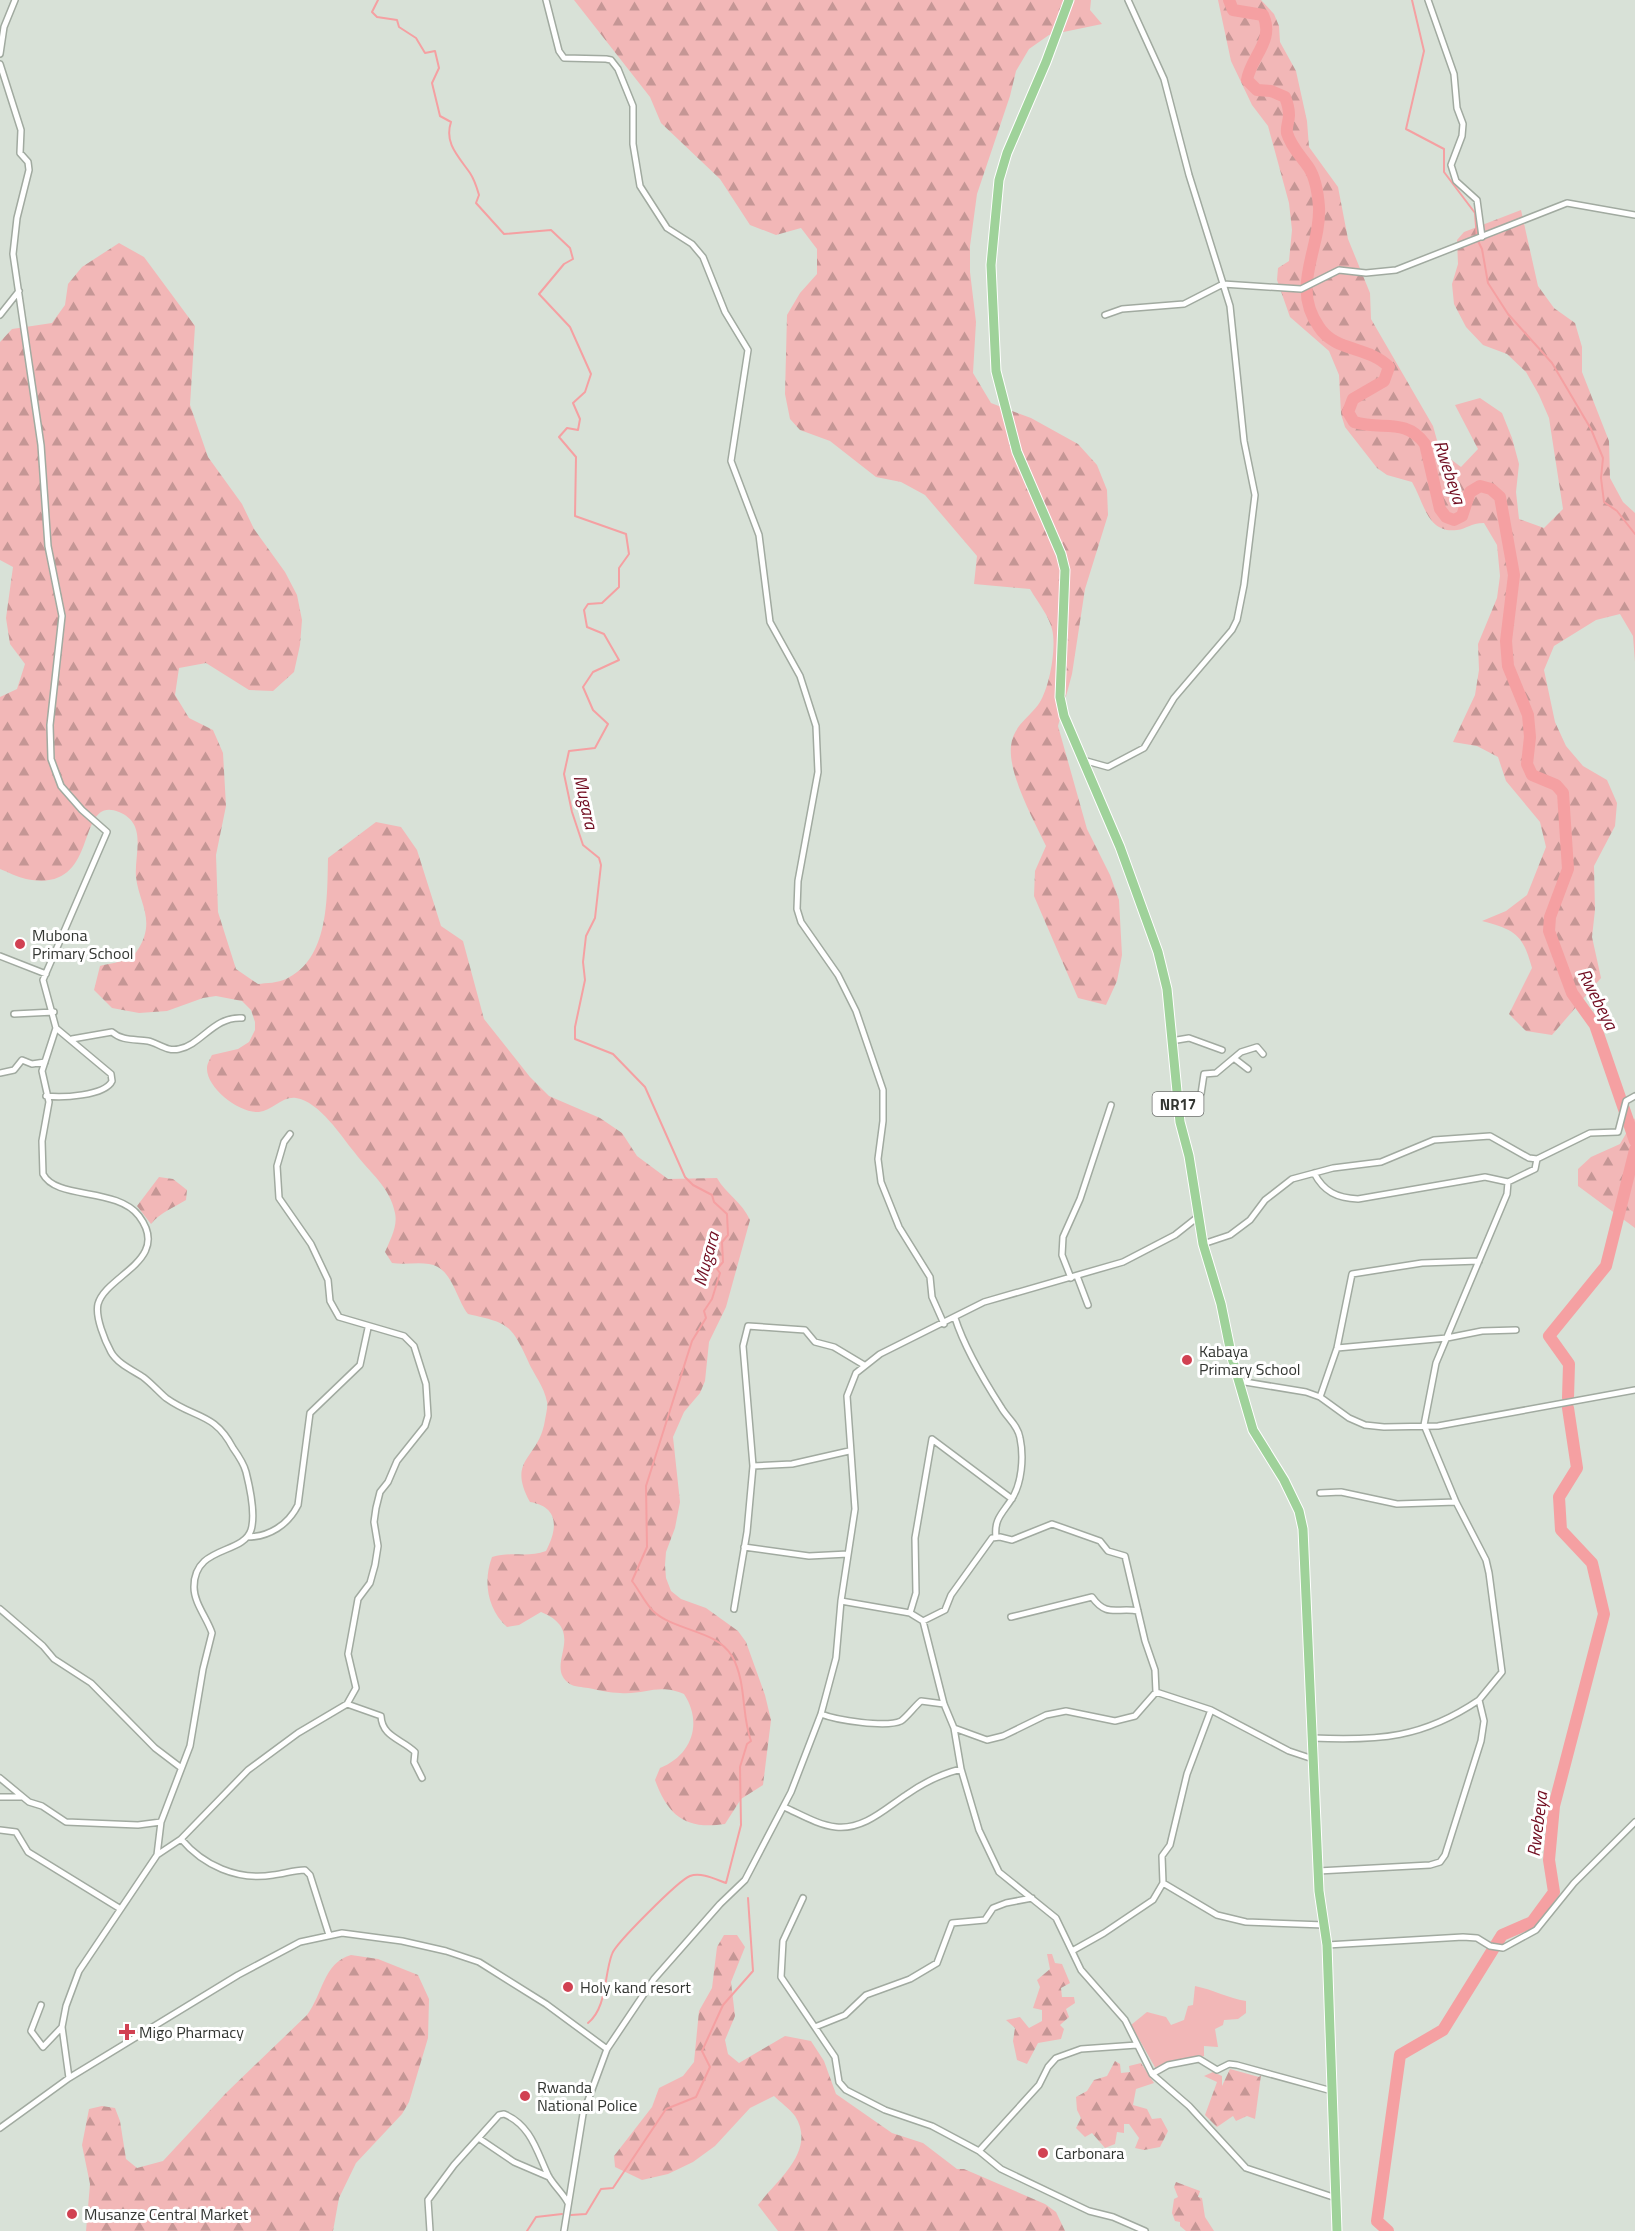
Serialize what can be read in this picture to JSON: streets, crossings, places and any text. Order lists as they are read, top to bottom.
{
  "streets": {
    "main road": ["NR17"]
  },
  "water": ["Rwebeya", "Mugara"],
  "places": {
    "other": [
      "Mubona Primary School",
      "Kabaya Primary School",
      "Holy kand resort",
      "Rwanda National Police",
      "Carbonara",
      "Musanze Central Market"
    ],
    "health": ["Migo Pharmacy"]
  }
}
